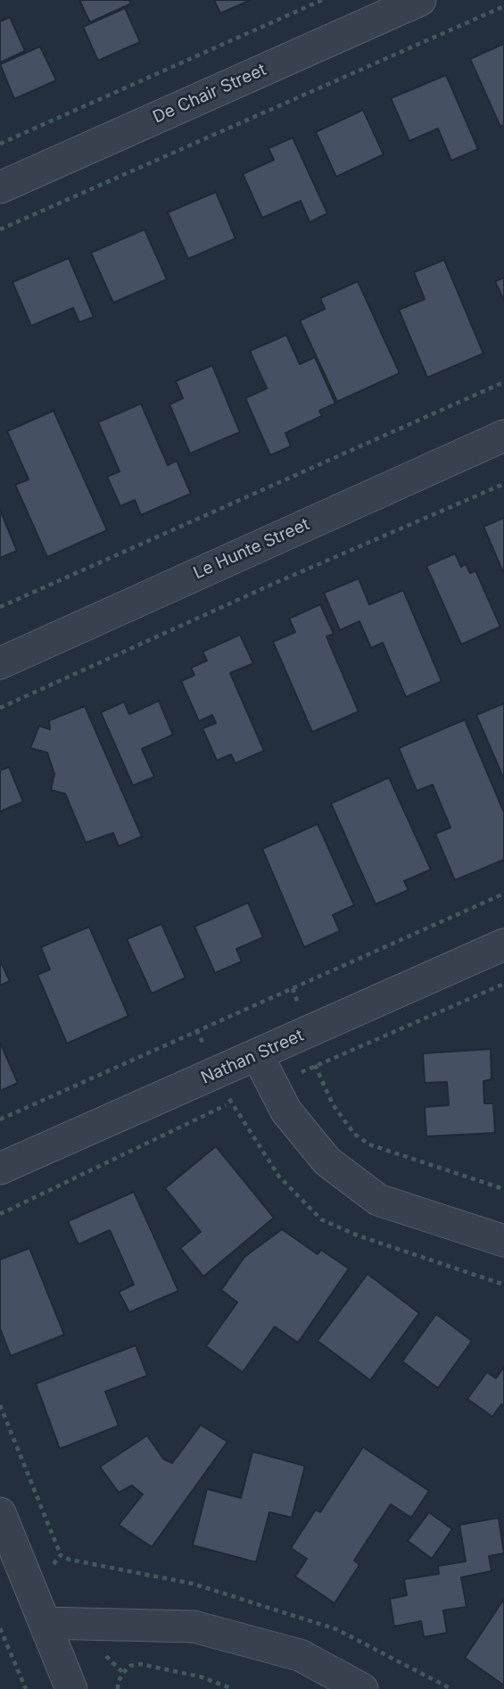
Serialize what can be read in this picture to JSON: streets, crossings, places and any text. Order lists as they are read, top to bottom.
{
  "streets": {
    "street": ["De Chair Street", "Le Hunte Street", "Nathan Street"]
  }
}
